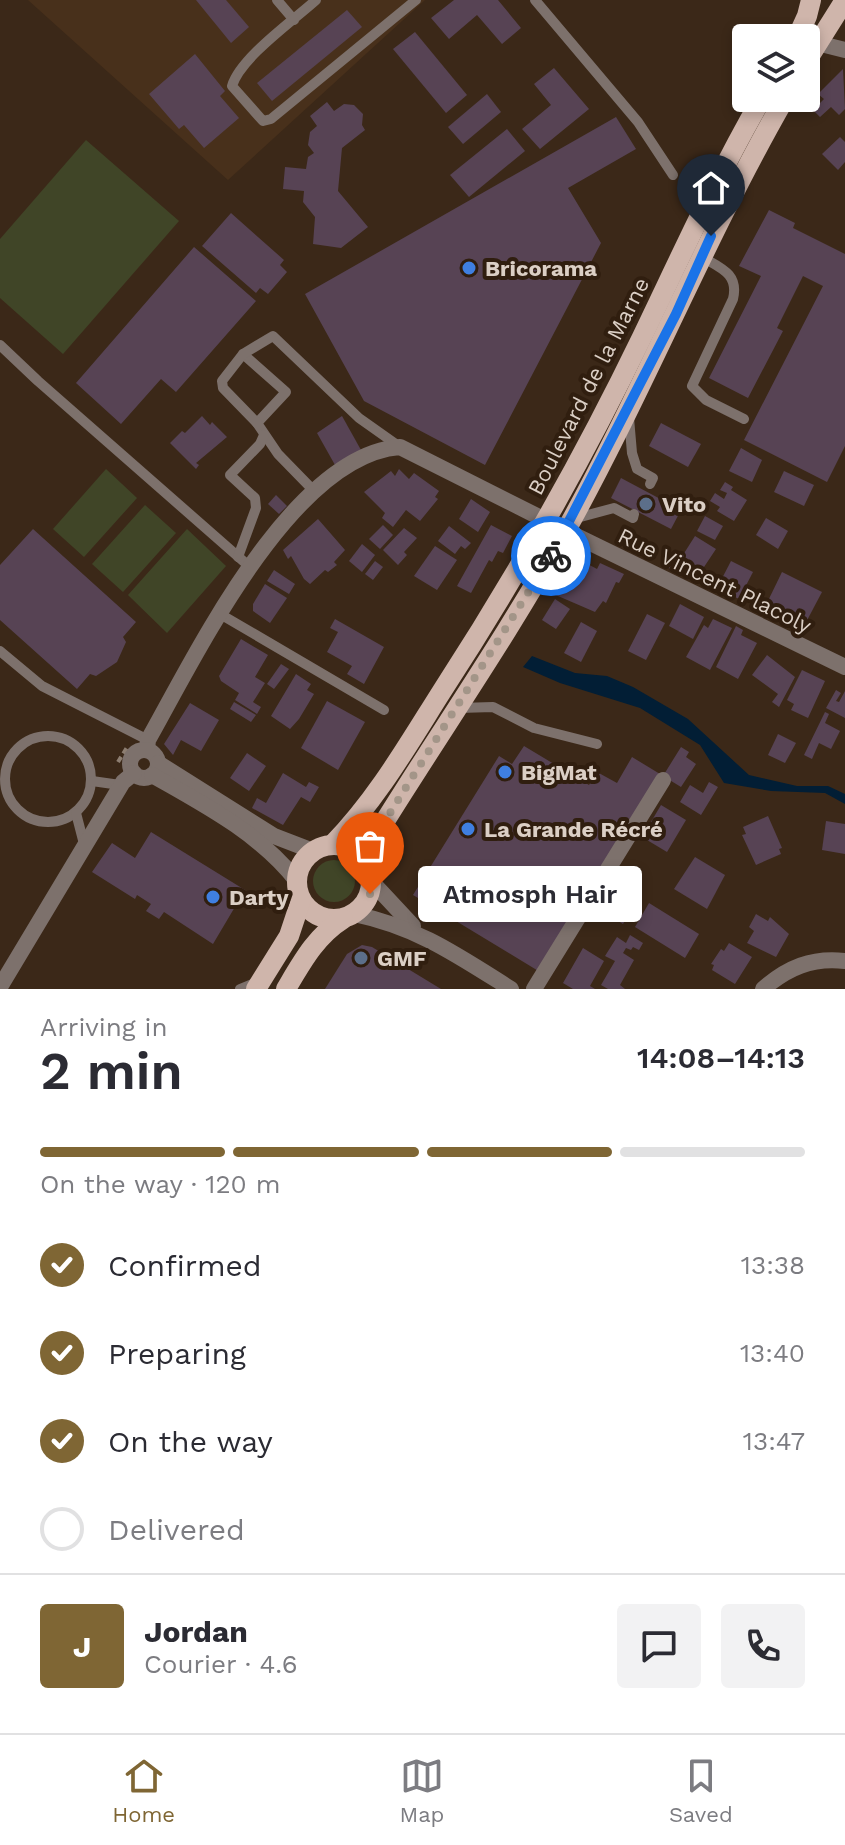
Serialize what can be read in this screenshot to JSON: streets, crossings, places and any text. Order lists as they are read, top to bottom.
{
  "streets": {
    "main road": ["Boulevard de la Marne"],
    "street": ["Rue Vincent Placoly"]
  },
  "crossings": [
    ["Boulevard de la Marne", "Rue Vincent Placoly"]
  ],
  "places": [
    "Bricorama",
    "Vito",
    "BigMat",
    "La Grande Récré",
    "Atmosph Hair",
    "Darty",
    "GMF"
  ],
  "page": {
    "bubble": "Atmosph Hair",
    "heading": ["2 min", "Arriving in", "14:08–14:13"],
    "panel": ["Jordan", "Courier · 4.6"],
    "bar": "On the way · 120 m",
    "list": [
      ["Confirmed", "13:38"],
      ["Preparing", "13:40"],
      ["On the way", "13:47"],
      "Delivered"
    ],
    "round": "J",
    "tabs": ["Home", "Map", "Saved"]
  }
}
